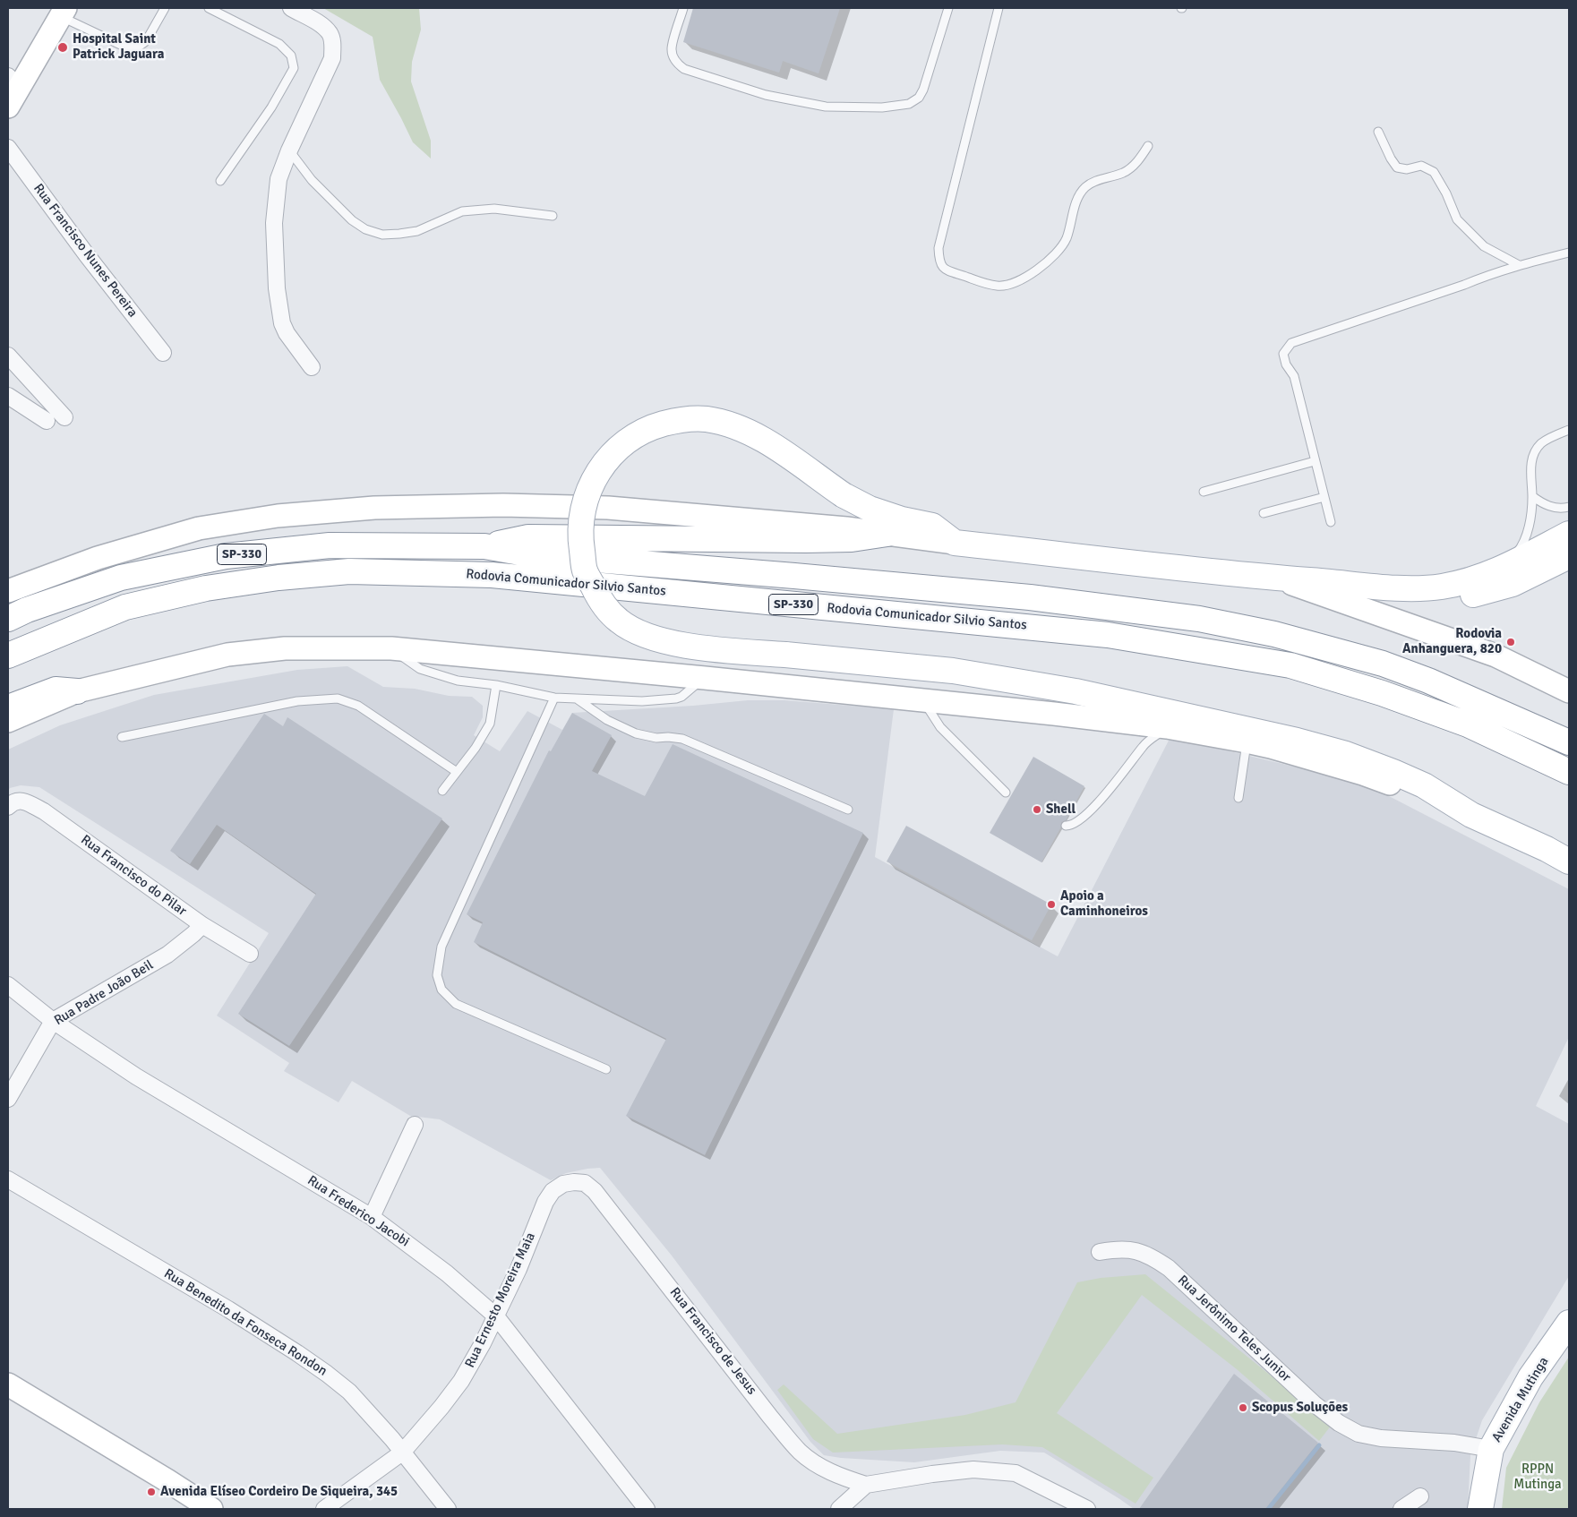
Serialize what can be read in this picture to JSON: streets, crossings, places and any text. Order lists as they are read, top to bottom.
{
  "streets": {
    "main road": ["SP-330", "Rodovia Comunicador Silvio Santos", "Avenida Mutinga"],
    "street": [
      "Rua Francisco Nunes Pereira",
      "Rua Francisco do Pilar",
      "Rua Padre João Beil",
      "Rua Frederico Jacobi",
      "Rua Ernesto Moreira Maia",
      "Rua Benedito da Fonseca Rondon",
      "Rua Jerônimo Teles Junior",
      "Rua Francisco de Jesus"
    ]
  },
  "crossings": [
    ["Rua Francisco do Pilar", "Rua Padre João Beil"],
    ["Rua Padre João Beil", "Rua Frederico Jacobi"],
    ["Rua Frederico Jacobi", "Rua Ernesto Moreira Maia"],
    ["Rua Ernesto Moreira Maia", "Rua Benedito da Fonseca Rondon"],
    ["Rua Ernesto Moreira Maia", "Rua Francisco de Jesus"],
    ["Rua Jerônimo Teles Junior", "Avenida Mutinga"]
  ],
  "parks": ["RPPN Mutinga"],
  "places": [
    "Hospital Saint Patrick Jaguara",
    "Rodovia Anhanguera, 820",
    "Shell",
    "Apoio a Caminhoneiros",
    "Scopus Soluções",
    "Avenida Elíseo Cordeiro De Siqueira, 345"
  ]
}
